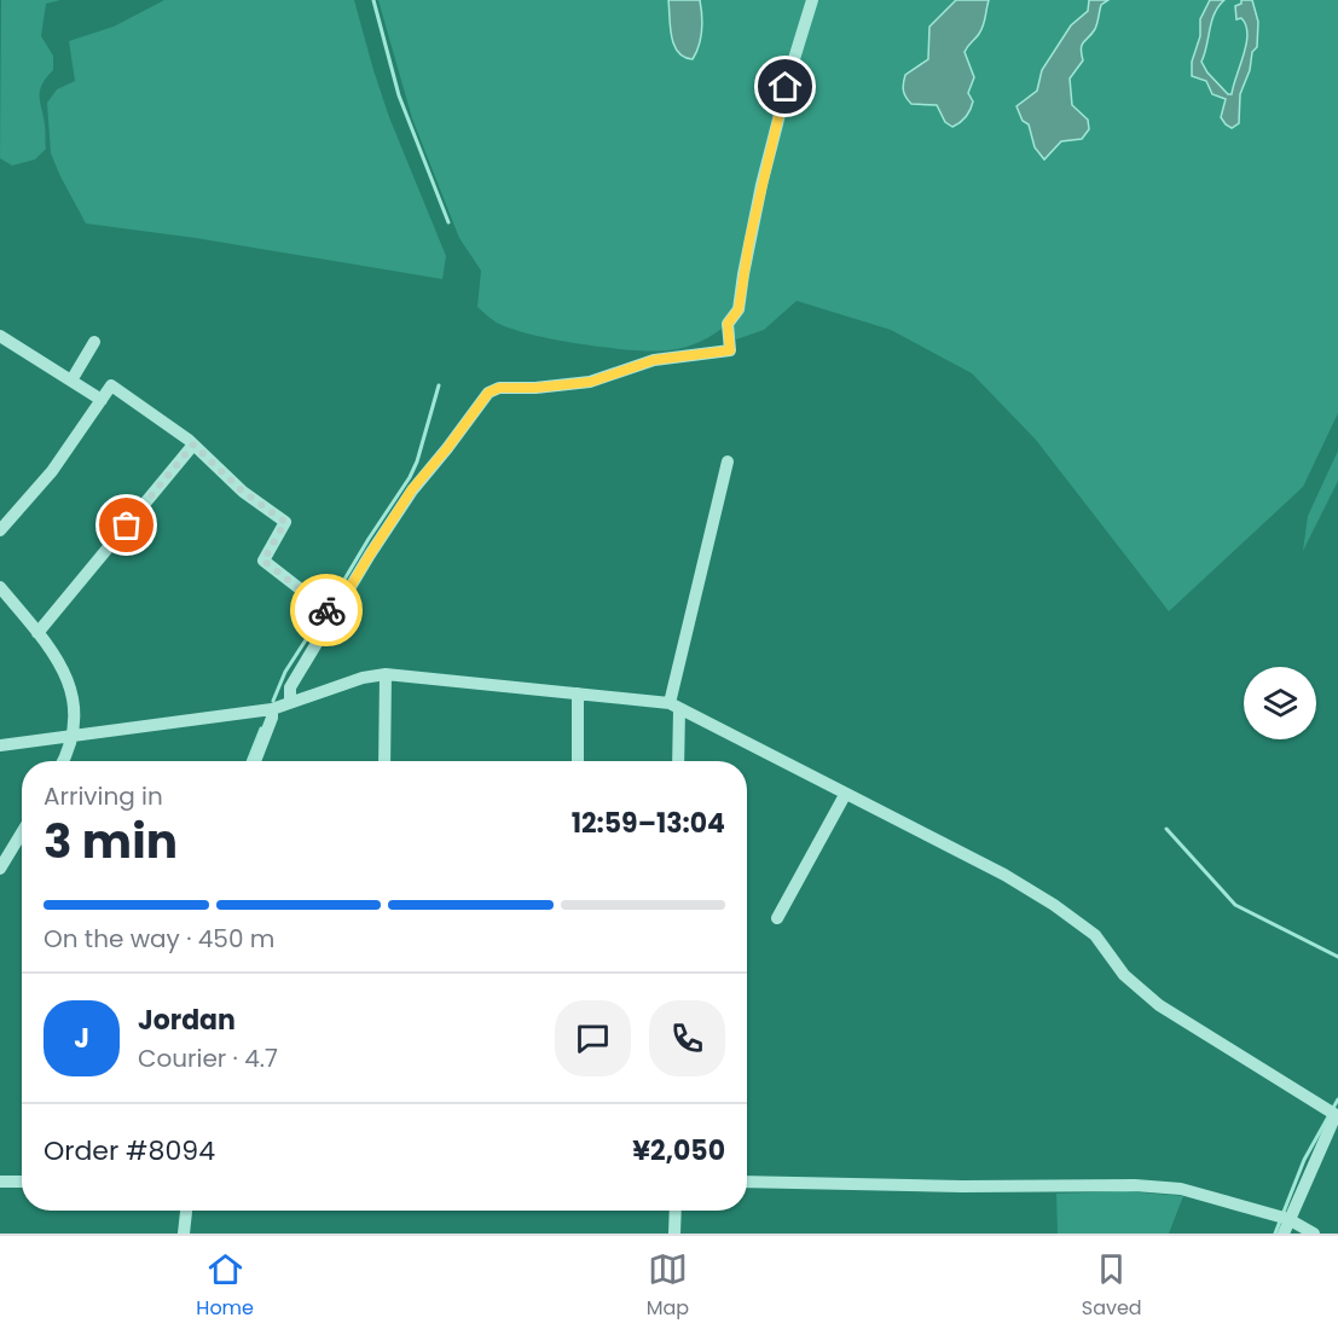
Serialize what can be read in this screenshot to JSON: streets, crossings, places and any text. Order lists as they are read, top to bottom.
{
  "page": {
    "heading": ["3 min", "Arriving in", "12:59–13:04"],
    "panel": [
      "Jordan",
      "Courier · 4.7",
      "Order #8094",
      "¥2,050"
    ],
    "bar": "On the way · 450 m",
    "round": "J",
    "tabs": ["Home", "Map", "Saved"]
  }
}
